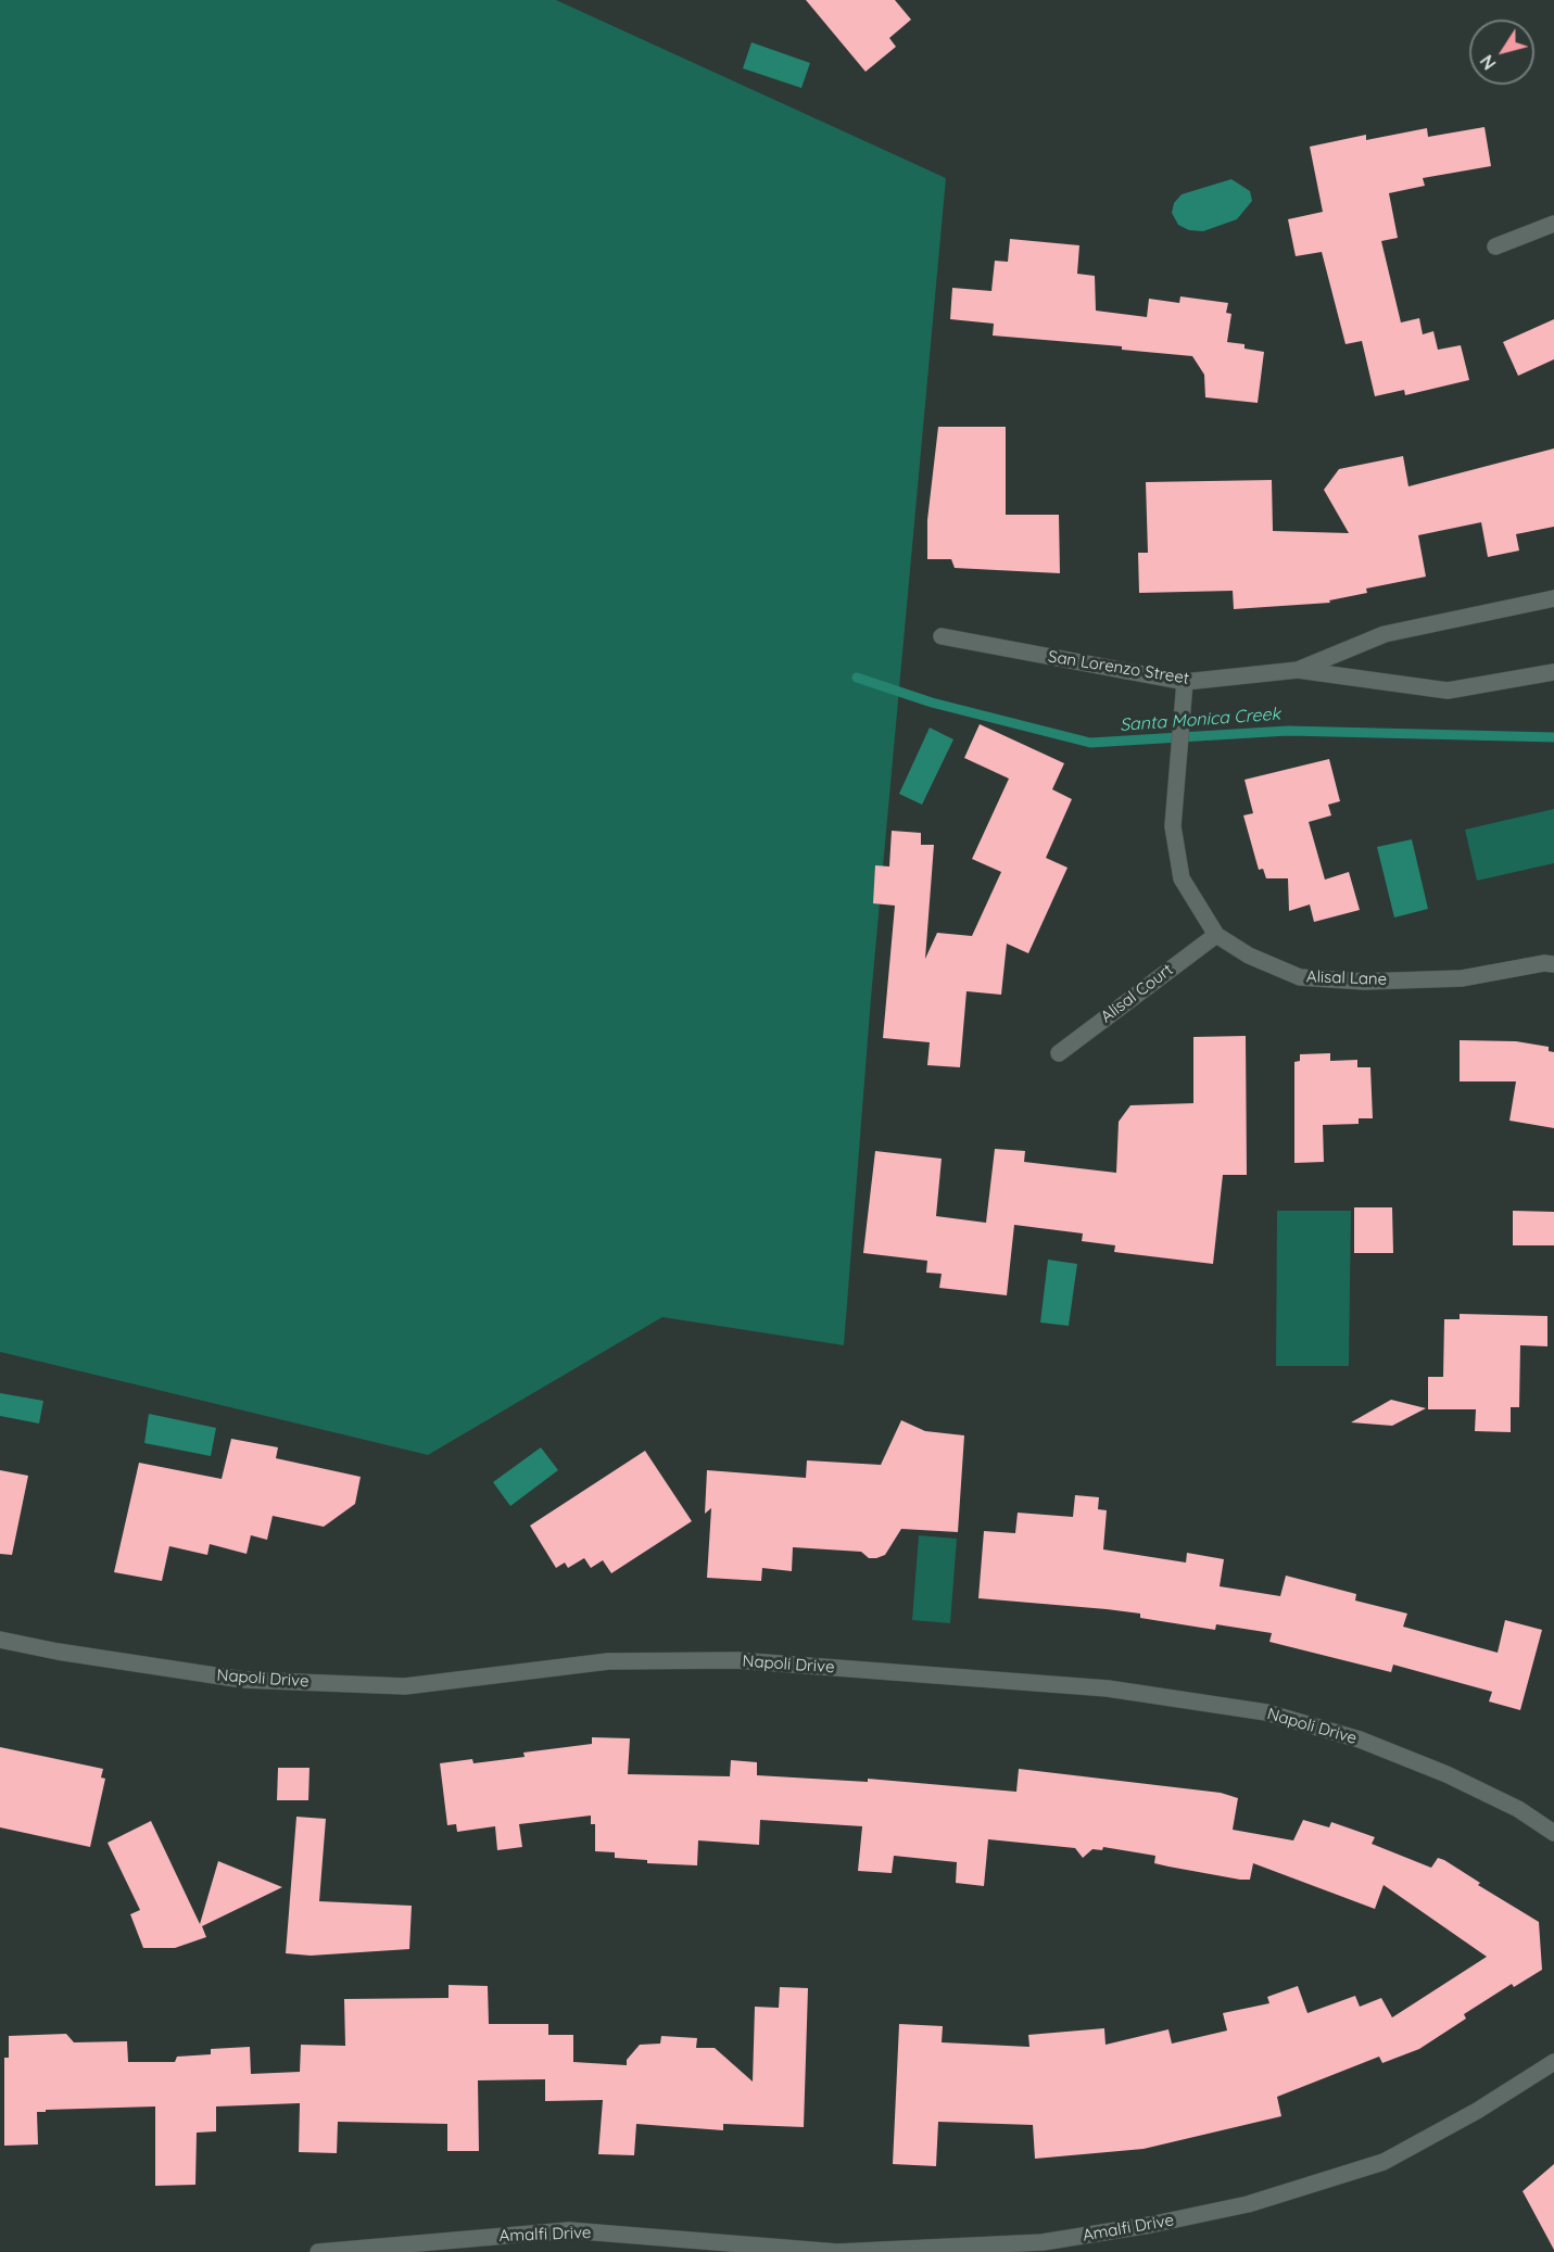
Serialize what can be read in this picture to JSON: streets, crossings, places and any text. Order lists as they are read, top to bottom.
{
  "streets": {
    "street": [
      "San Lorenzo Street",
      "Alisal Lane",
      "Alisal Court",
      "Napoli Drive",
      "Amalfi Drive"
    ]
  },
  "crossings": [
    ["San Lorenzo Street", "Alisal Lane"],
    ["Alisal Lane", "Alisal Court"]
  ],
  "water": ["Santa Monica Creek"],
  "north": "bottom left"
}
